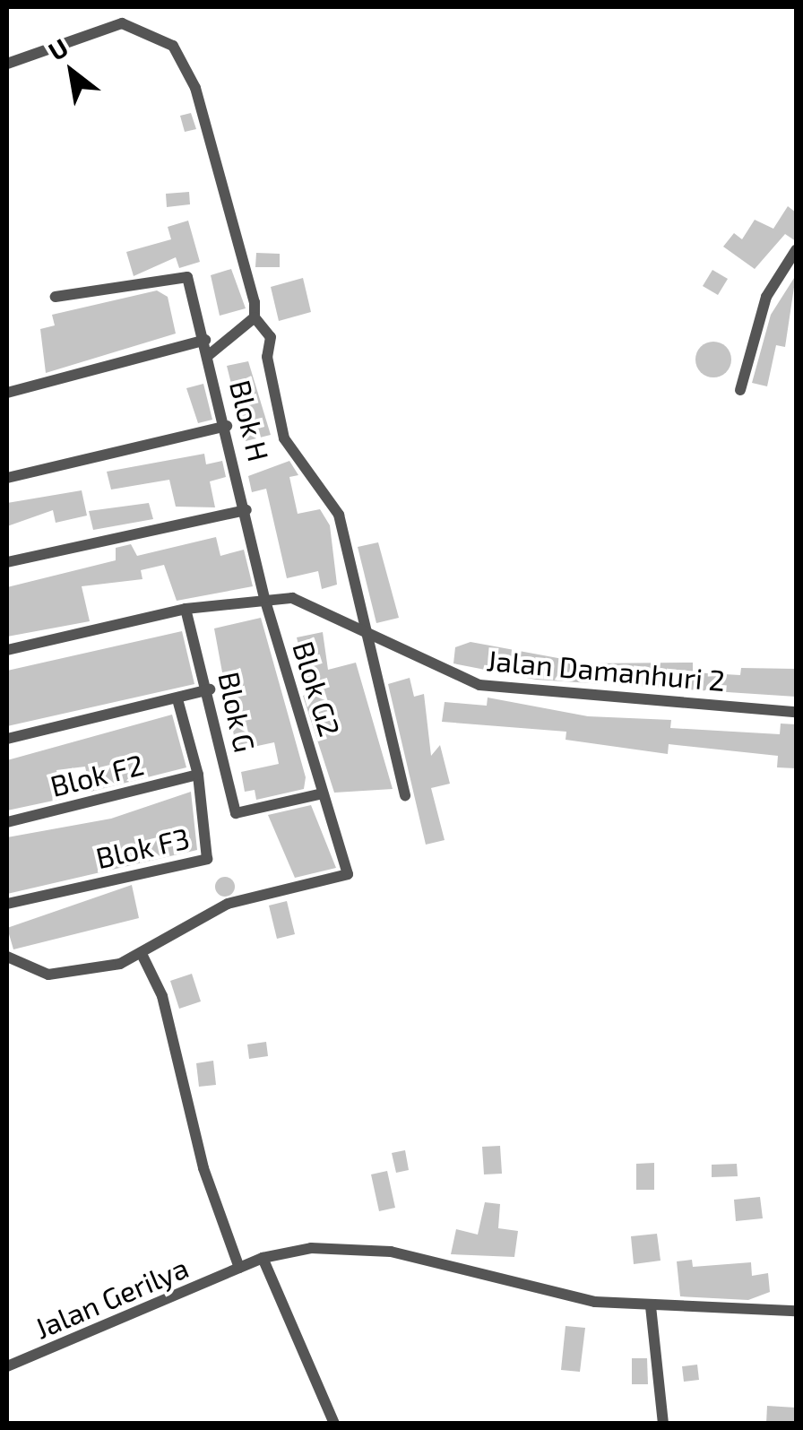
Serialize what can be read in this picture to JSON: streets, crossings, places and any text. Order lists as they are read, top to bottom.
{
  "streets": {
    "street": [
      "Blok H",
      "Jalan Damanhuri 2",
      "Blok G2",
      "Blok G",
      "Blok F2",
      "Blok F3",
      "Jalan Gerilya"
    ]
  },
  "crossings": [
    ["Blok H", "Jalan Damanhuri 2"],
    ["Blok H", "Blok G2"],
    ["Jalan Damanhuri 2", "Blok G2"],
    ["Jalan Damanhuri 2", "Blok G"],
    ["Blok G2", "Blok G"],
    ["Blok F2", "Blok F3"]
  ],
  "north": "top left"
}
